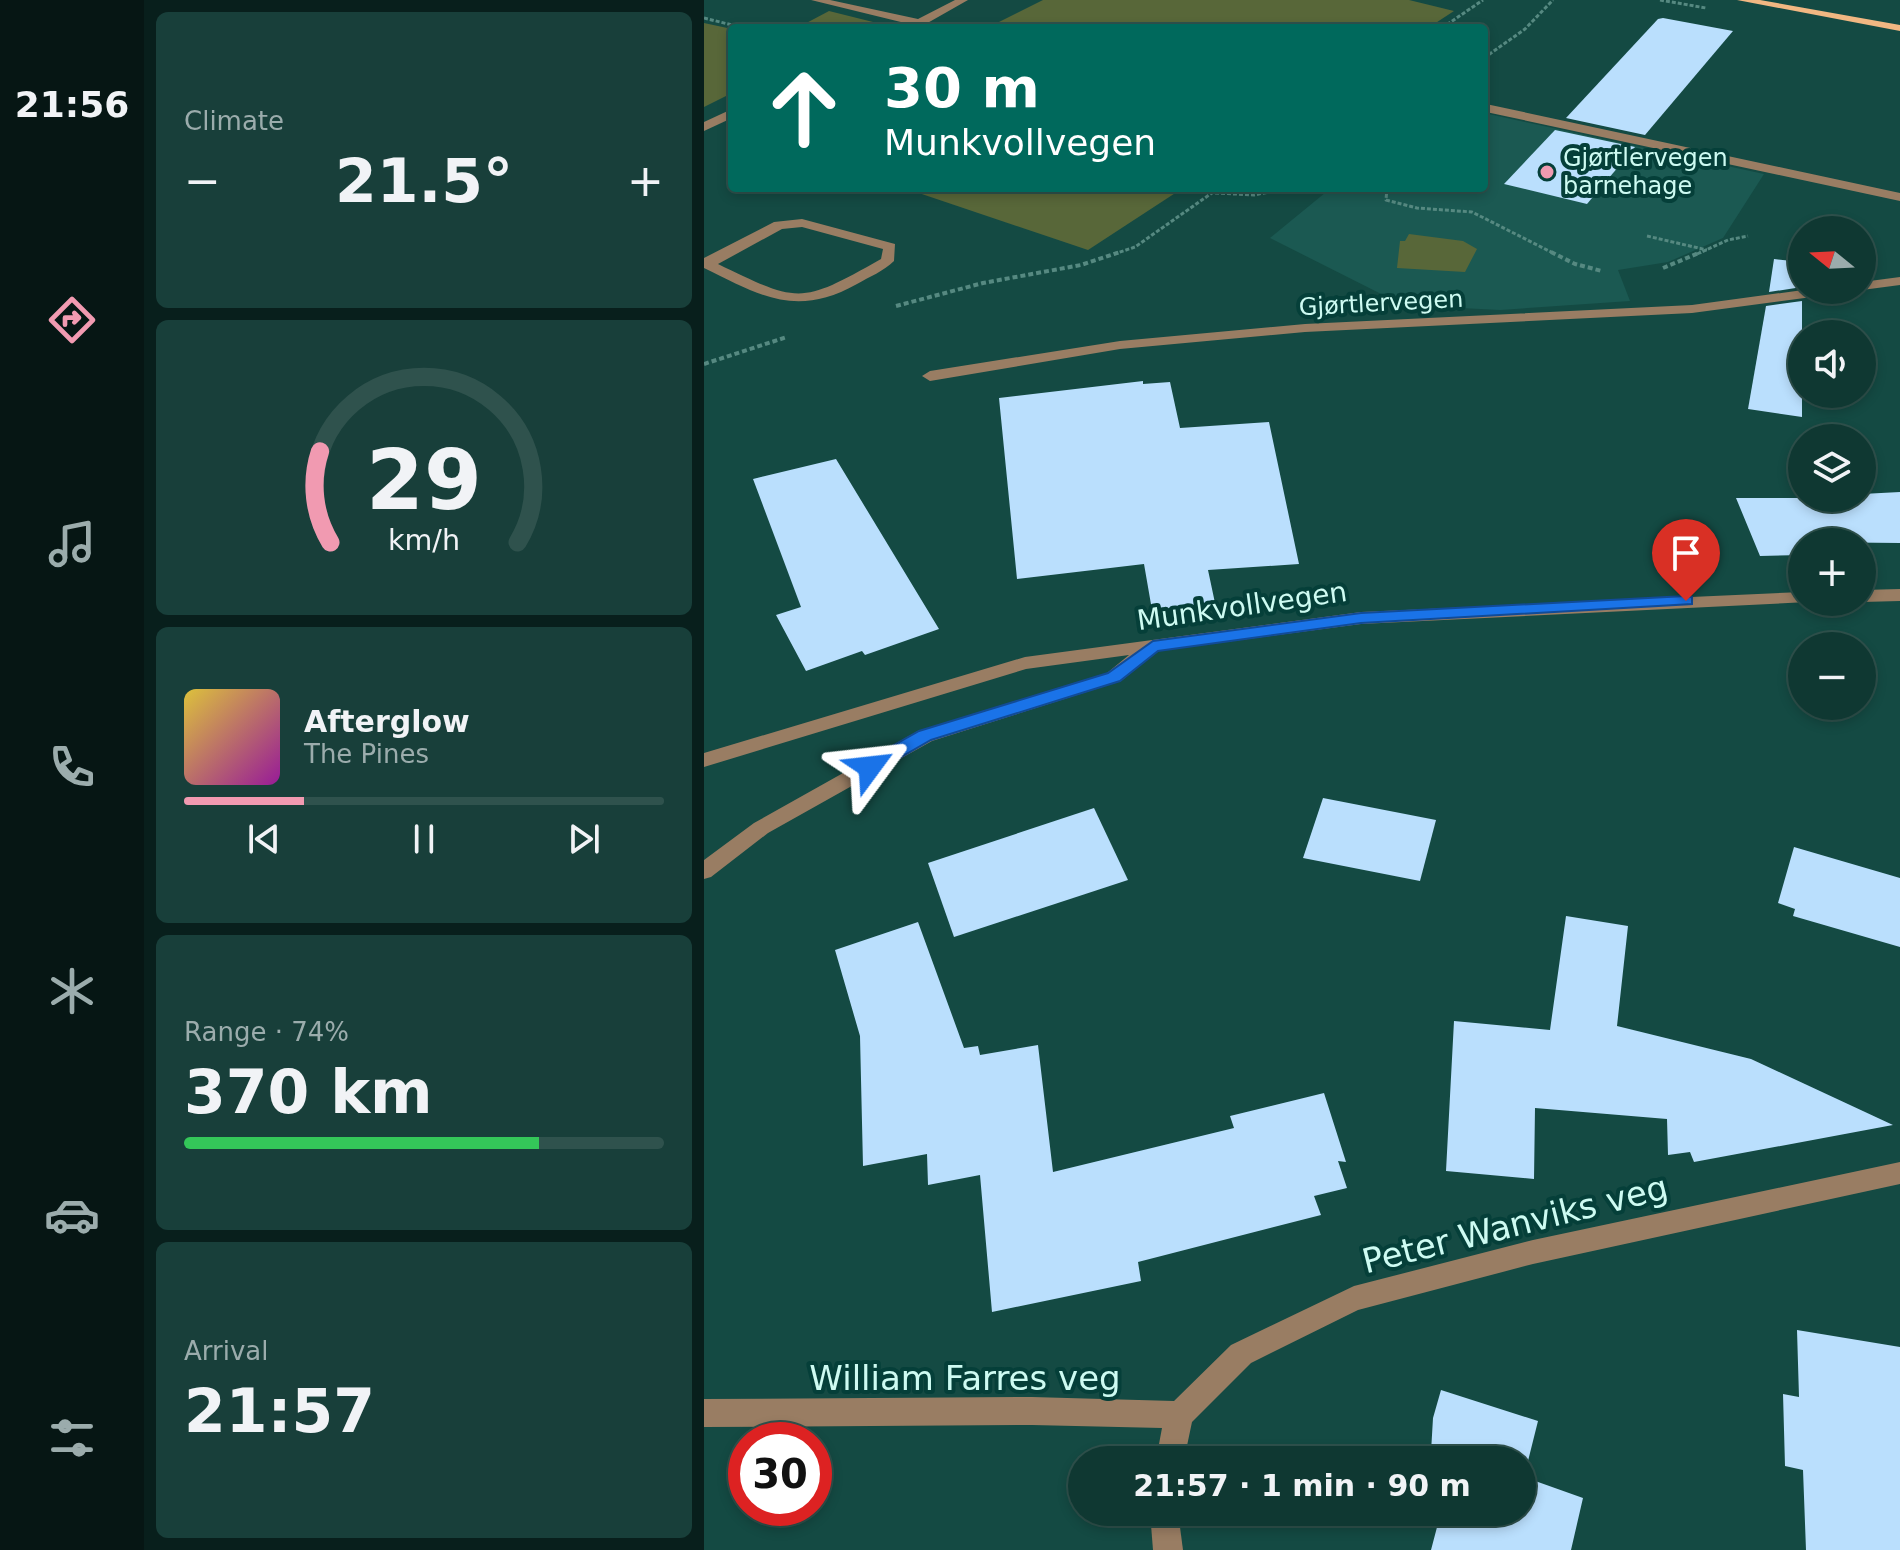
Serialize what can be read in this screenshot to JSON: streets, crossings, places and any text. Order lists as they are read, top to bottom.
{
  "streets": {
    "street": [
      "Gjørtlervegen",
      "Munkvollvegen",
      "Peter Wanviks veg",
      "William Farres veg"
    ]
  },
  "crossings": [
    ["Peter Wanviks veg", "William Farres veg"]
  ],
  "places": ["Gjørtlervegen barnehage"],
  "north": "left",
  "page": {
    "tabs": "21:56",
    "tile": [
      "Climate",
      ["Range · 74%", "370 km"],
      ["Arrival", "21:57"]
    ],
    "turn": ["30 m", "Munkvollvegen"],
    "heat": ["−", "21.5°", "+"],
    "map_buttons": ["+", "−"],
    "song": ["Afterglow", "The Pines"],
    "limit": "30",
    "trip": "21:57 · 1 min · 90 m",
    "gauge": ["29", "km/h"]
  }
}
